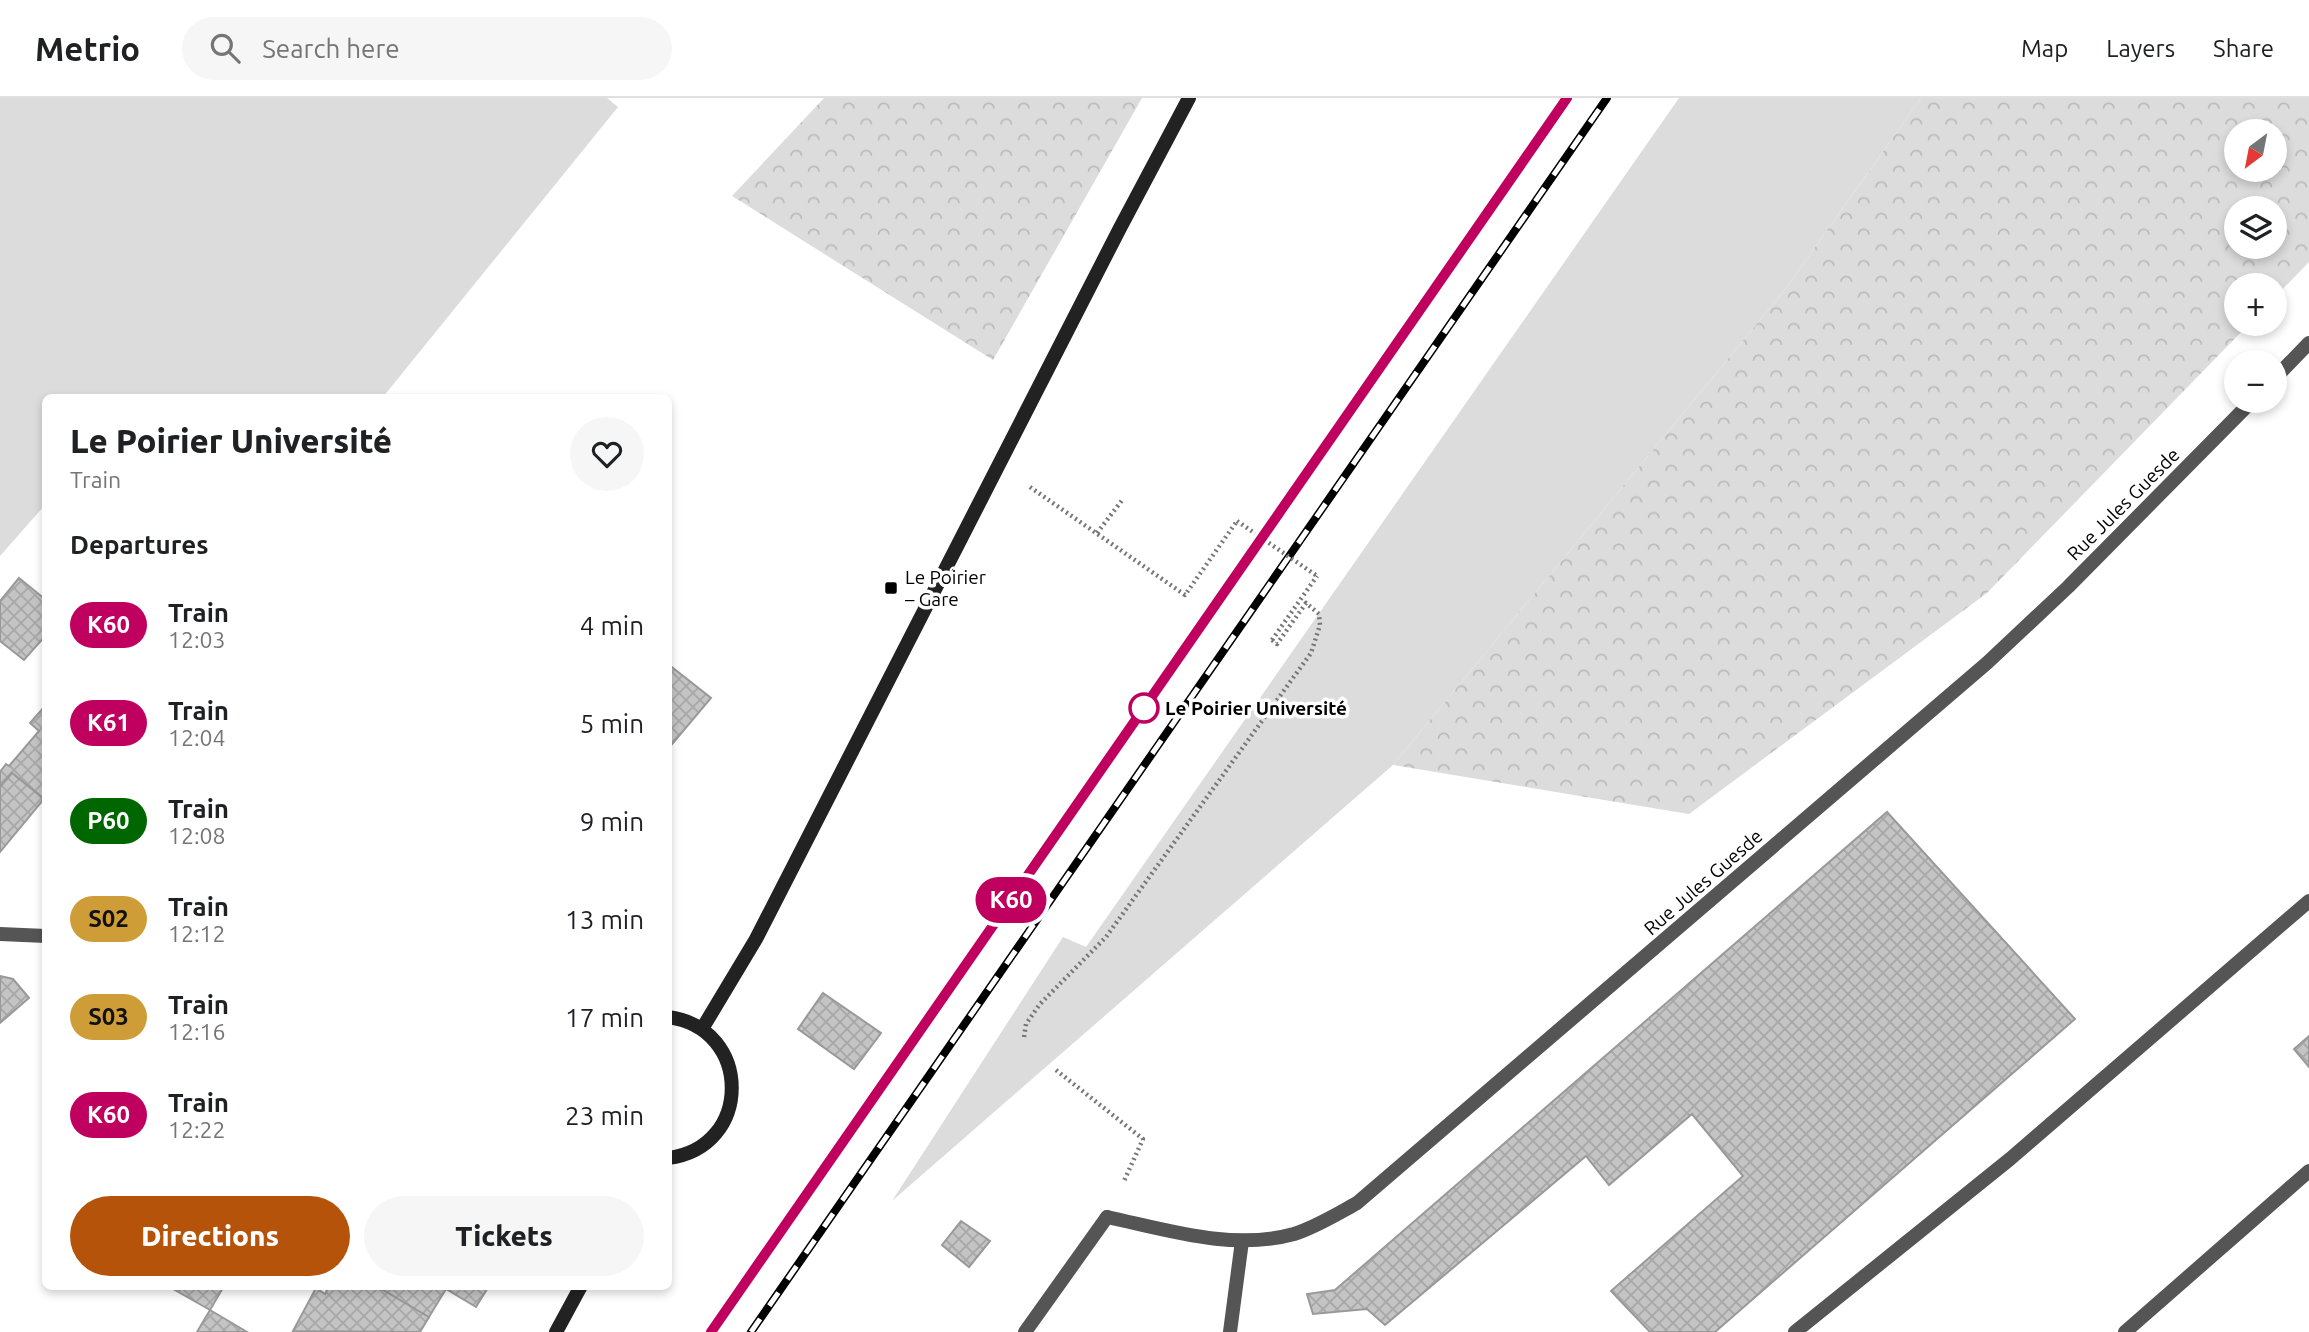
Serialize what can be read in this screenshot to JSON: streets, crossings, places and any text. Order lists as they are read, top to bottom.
{
  "streets": {
    "street": ["Rue Jules Guesde"]
  },
  "places": {
    "transit": ["Le Poirier – Gare"],
    "other": ["Le Poirier Université"]
  },
  "north": "bottom left",
  "page": {
    "header": "Metrio",
    "search": "Search here",
    "nav": ["Map", "Layers", "Share"],
    "on_map": "K60",
    "map_buttons": ["+", "−"],
    "heading": [
      ["Le Poirier Université", "Train"],
      "Departures"
    ],
    "list": [
      {
        "mark": "K60",
        "name": "Train",
        "note": "12:03",
        "value": "4 min"
      },
      {
        "mark": "K61",
        "name": "Train",
        "note": "12:04",
        "value": "5 min"
      },
      {
        "mark": "P60",
        "name": "Train",
        "note": "12:08",
        "value": "9 min"
      },
      {
        "mark": "S02",
        "name": "Train",
        "note": "12:12",
        "value": "13 min"
      },
      {
        "mark": "S03",
        "name": "Train",
        "note": "12:16",
        "value": "17 min"
      },
      {
        "mark": "K60",
        "name": "Train",
        "note": "12:22",
        "value": "23 min"
      }
    ],
    "buttons": ["Directions", "Tickets"]
  }
}
